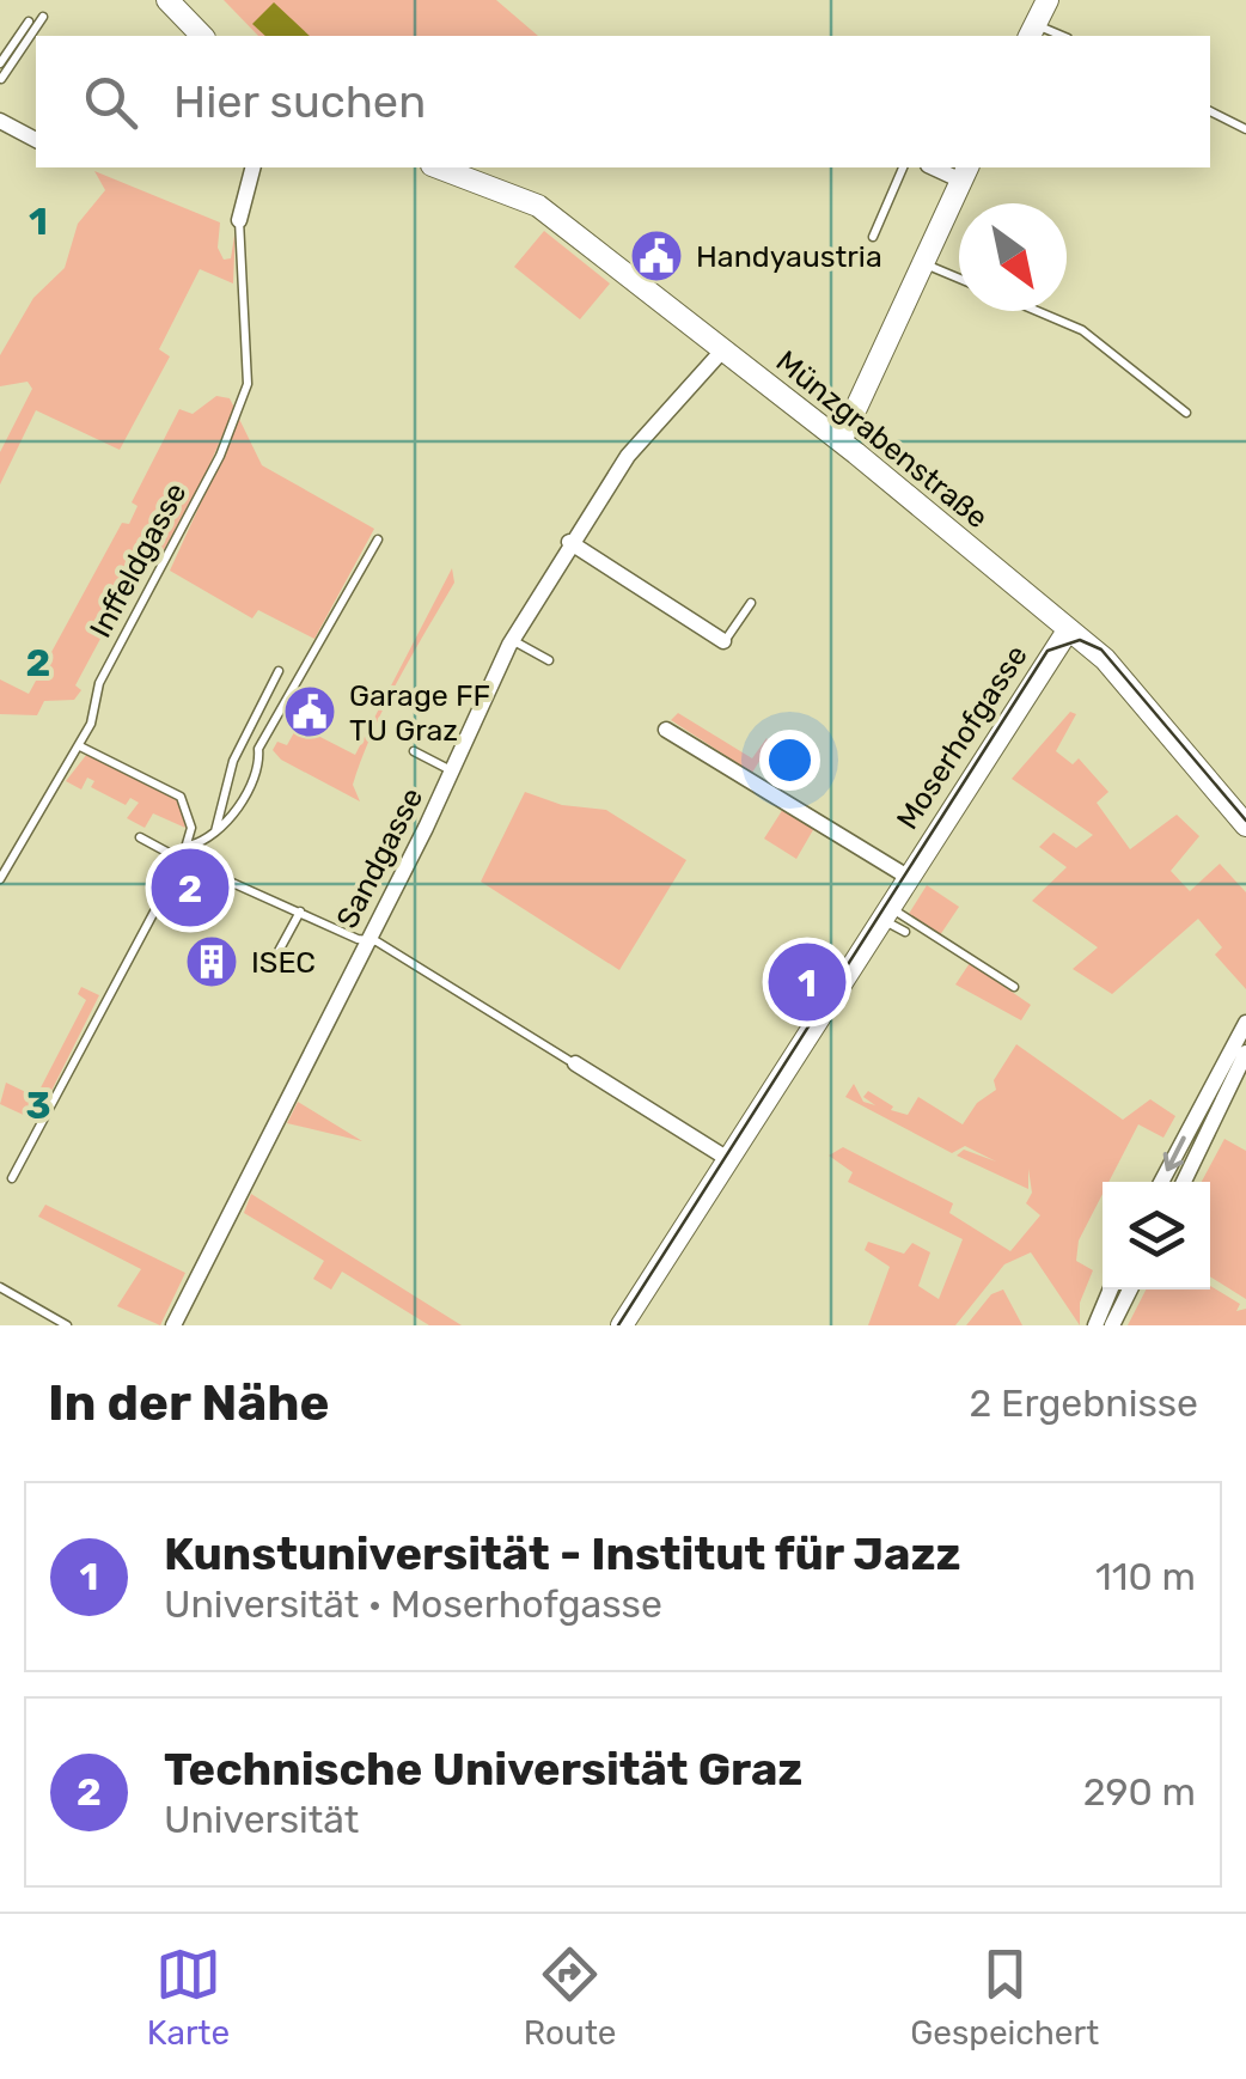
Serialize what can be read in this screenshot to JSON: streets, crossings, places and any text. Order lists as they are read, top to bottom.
{
  "streets": {
    "main road": ["Münzgrabenstraße", "Moserhofgasse"],
    "street": ["Sandgasse"],
    "lane": ["Inffeldgasse"]
  },
  "crossings": [
    ["Münzgrabenstraße", "Moserhofgasse"],
    ["Münzgrabenstraße", "Sandgasse"]
  ],
  "places": {
    "public building": ["Handyaustria", "Garage FF TU Graz"],
    "building": ["ISEC"]
  },
  "north": "bottom right",
  "page": {
    "search": "Hier suchen",
    "pins": ["2", "1"],
    "heading": ["In der Nähe", "2 Ergebnisse"],
    "list": [
      {
        "mark": "1",
        "name": "Kunstuniversität - Institut für Jazz",
        "note": "Universität · Moserhofgasse",
        "value": "110 m"
      },
      {
        "mark": "2",
        "name": "Technische Universität Graz",
        "note": "Universität",
        "value": "290 m"
      }
    ],
    "nav": ["Karte", "Route", "Gespeichert"]
  },
  "grid": {
    "rows": ["1", "2", "3"]
  }
}
